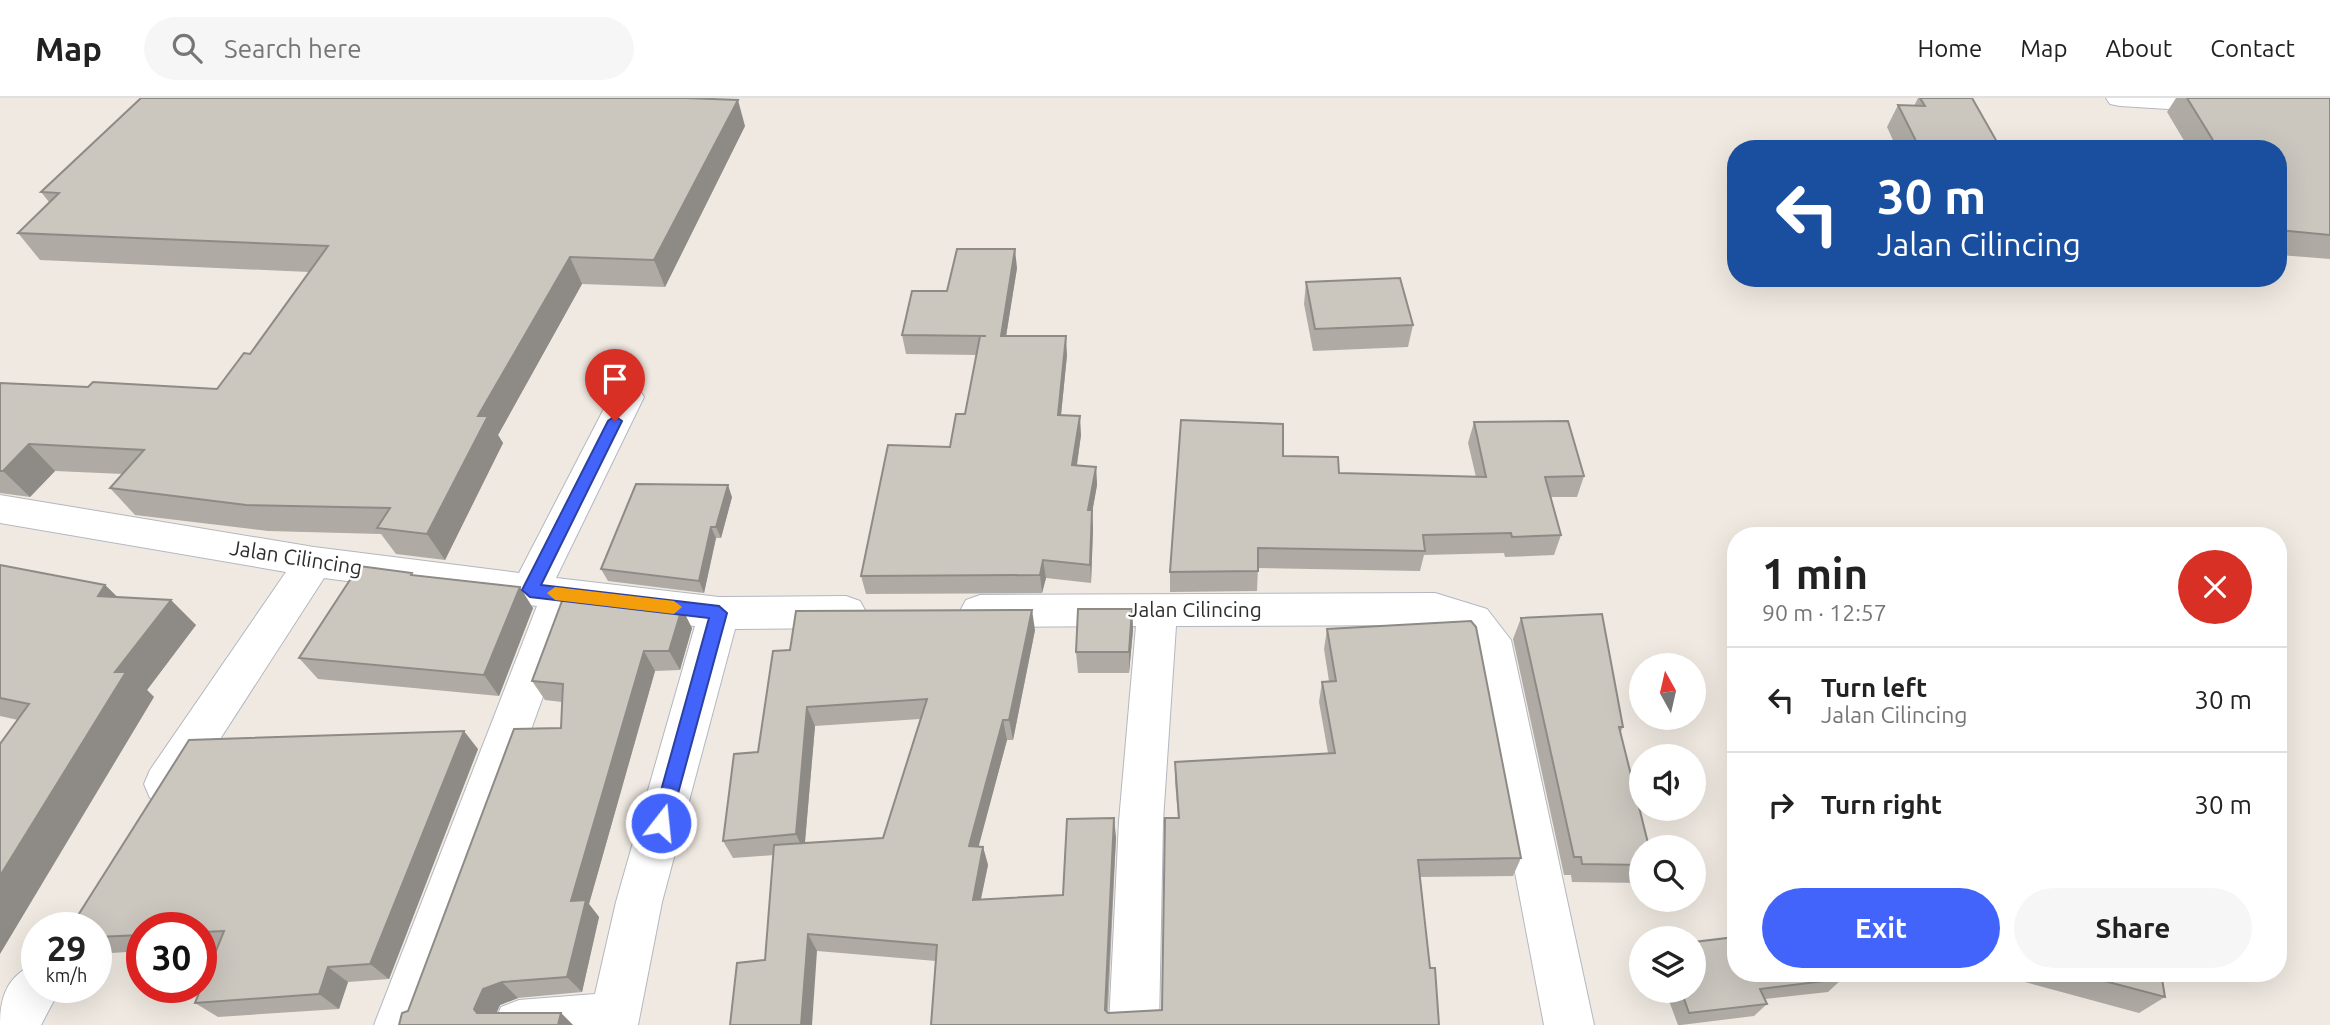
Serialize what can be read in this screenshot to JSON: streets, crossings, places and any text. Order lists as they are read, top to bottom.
{
  "streets": {
    "street": ["Jalan Cilincing"]
  },
  "north": "top",
  "page": {
    "header": "Map",
    "search": "Search here",
    "nav": [
      "Home",
      "Map",
      "About",
      "Contact"
    ],
    "turn": ["30 m", "Jalan Cilincing"],
    "heading": ["1 min", "90 m · 12:57"],
    "list": [
      {
        "name": "Turn left",
        "note": "Jalan Cilincing",
        "value": "30 m"
      },
      {
        "name": "Turn right",
        "value": "30 m"
      }
    ],
    "buttons": ["Exit", "Share"],
    "speed": "29 km/h",
    "limit": "30"
  }
}
